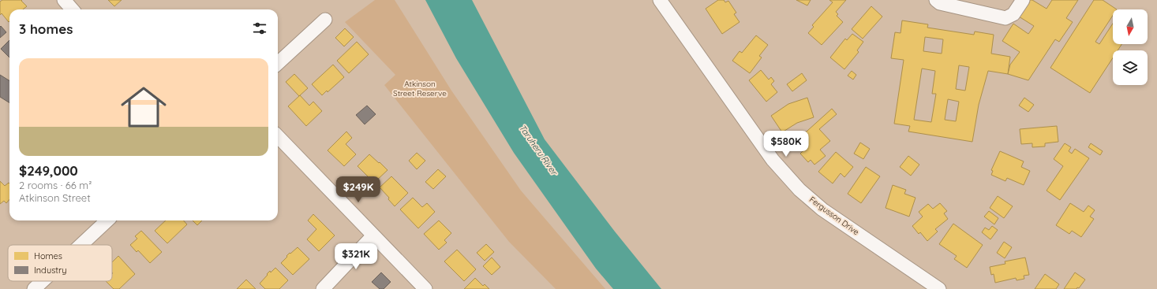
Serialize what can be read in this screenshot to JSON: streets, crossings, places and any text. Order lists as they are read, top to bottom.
{
  "streets": {
    "street": ["Fergusson Drive"]
  },
  "water": ["Taruheru River"],
  "parks": ["Atkinson Street Reserve"],
  "legend": ["Homes", "Industry"],
  "north": "bottom",
  "page": {
    "heading": "3 homes",
    "list": [
      {
        "name": "$249,000",
        "note": "2 rooms · 66 m² · Atkinson Street"
      }
    ],
    "price": ["$580K", "$249K", "$321K"]
  }
}
